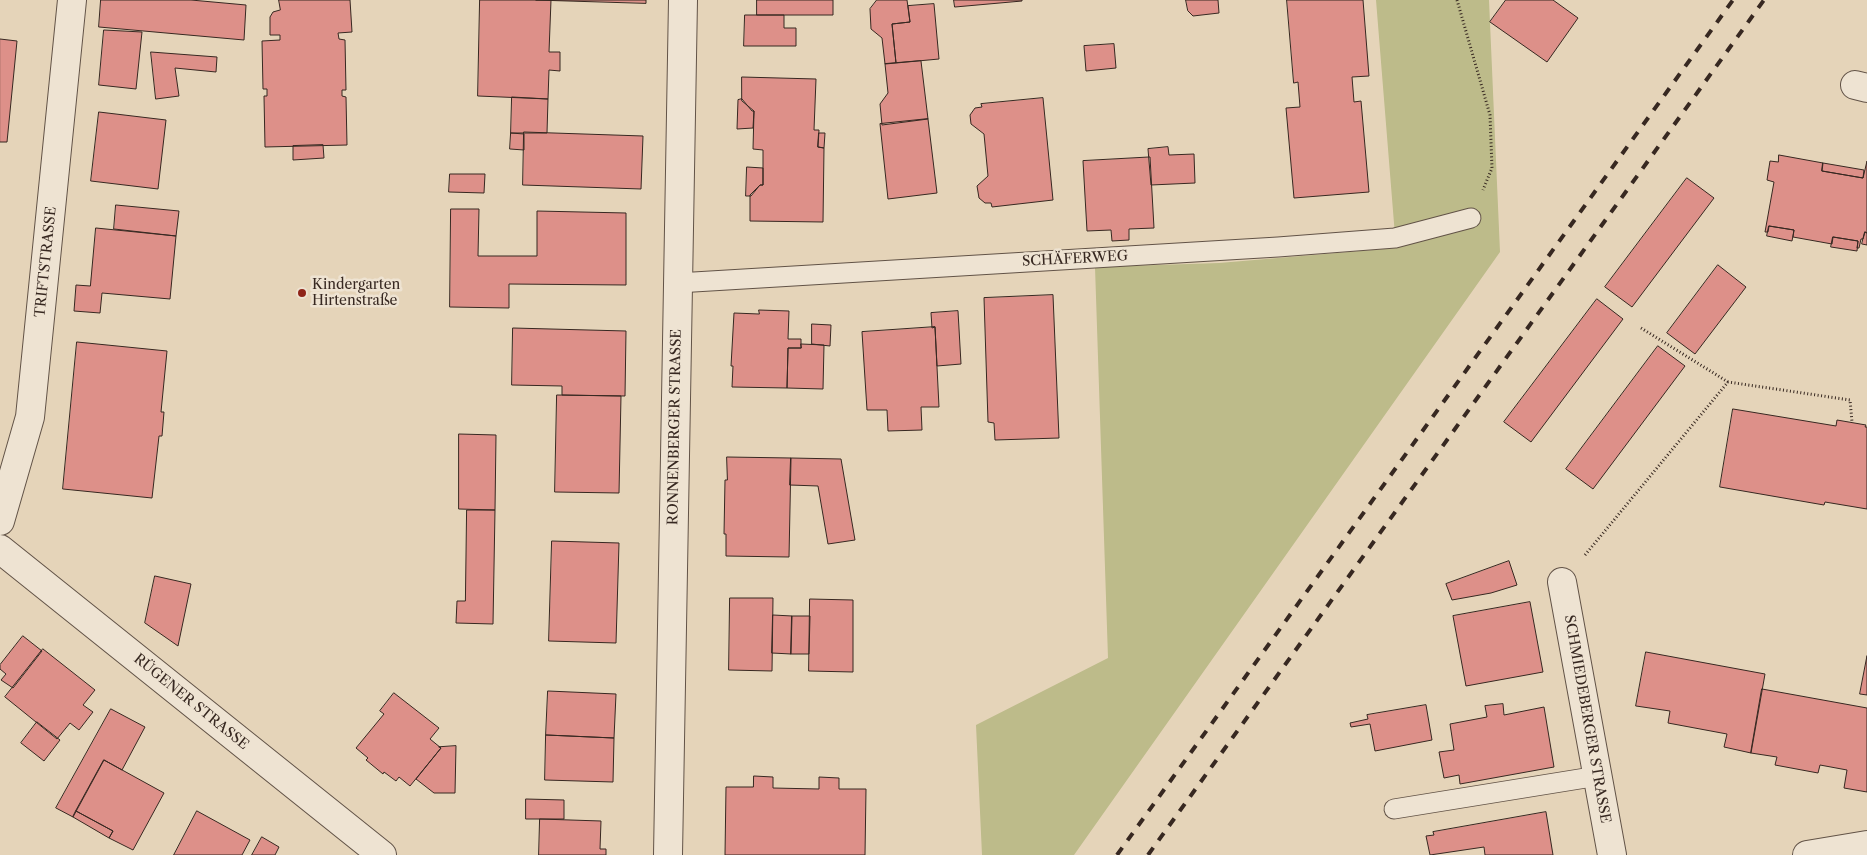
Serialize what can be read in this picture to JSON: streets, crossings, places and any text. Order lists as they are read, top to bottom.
{
  "streets": {
    "street": [
      "TRIFTSTRASSE",
      "RONNENBERGER STRASSE",
      "RÜGENER STRASSE",
      "SCHMIEDEBERGER STRASSE"
    ],
    "lane": ["SCHÄFERWEG"]
  },
  "crossings": [
    ["SCHÄFERWEG", "RONNENBERGER STRASSE"]
  ],
  "places": ["Kindergarten Hirtenstraße"]
}
